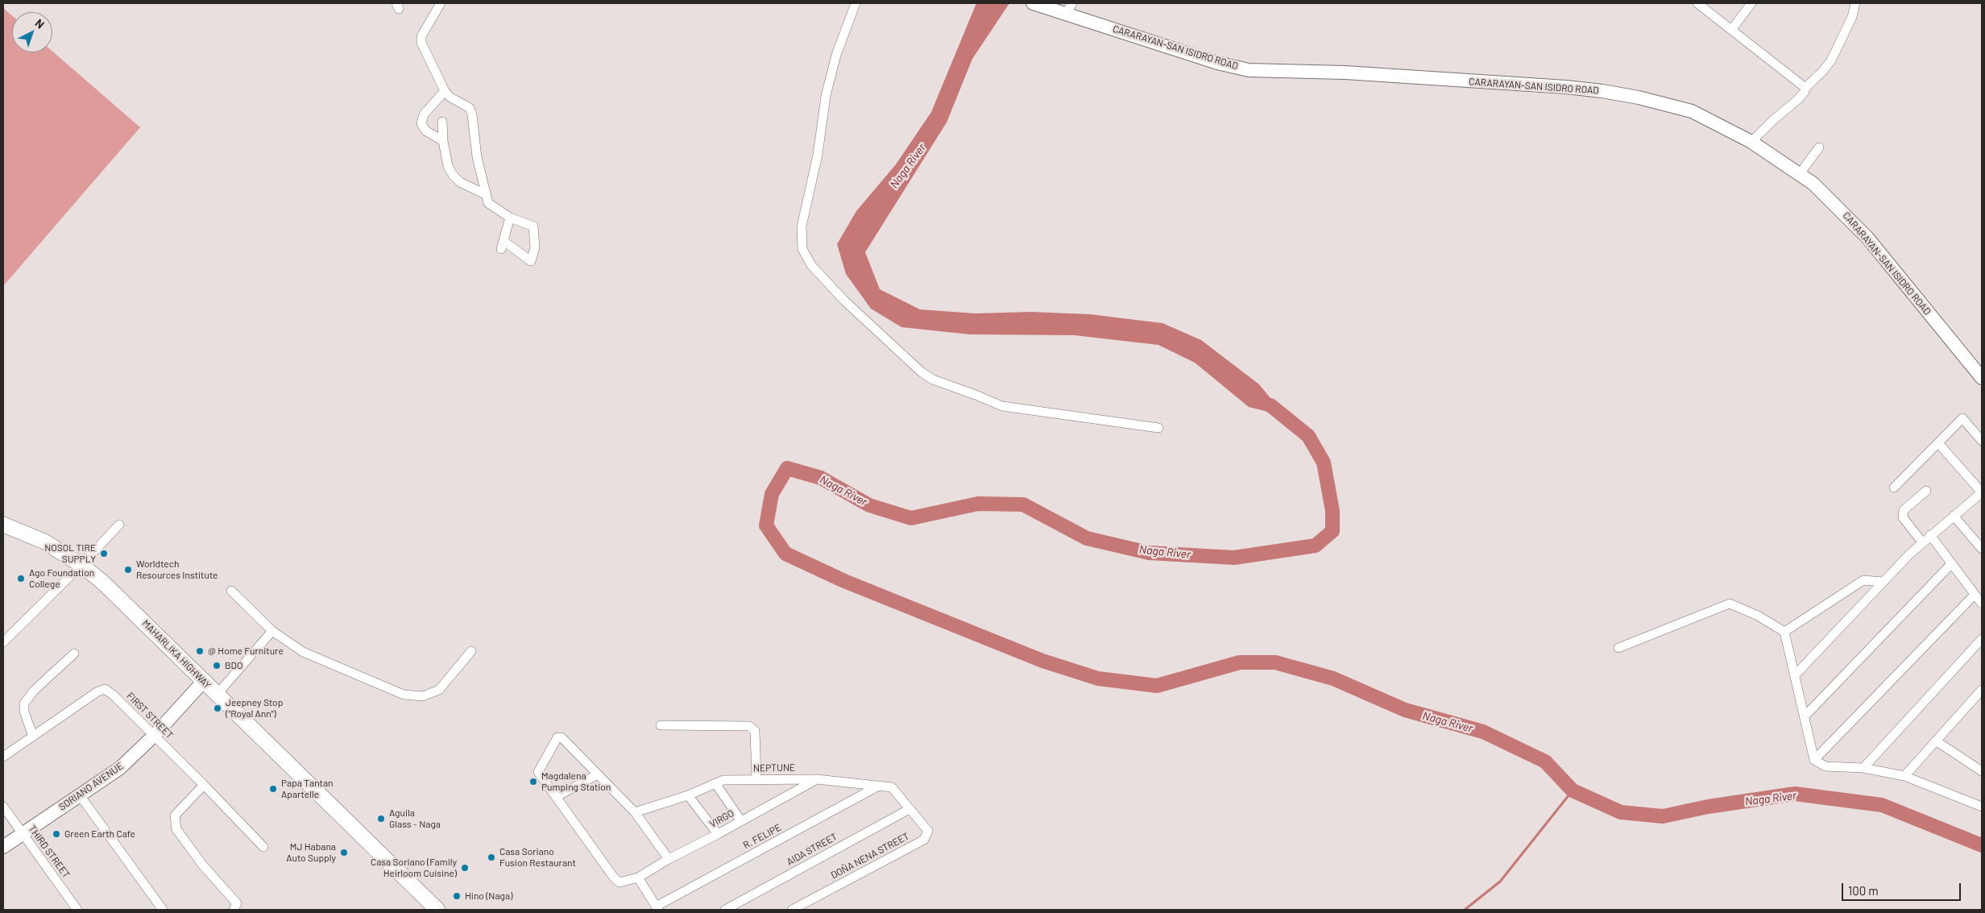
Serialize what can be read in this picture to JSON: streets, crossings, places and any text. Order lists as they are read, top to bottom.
{
  "streets": {
    "main road": ["CARARAYAN-SAN ISIDRO ROAD", "MAHARLIKA HIGHWAY", "SORIANO AVENUE"],
    "street": [
      "FIRST STREET",
      "NEPTUNE",
      "VIRGO",
      "R. FELIPE",
      "AIDA STREET",
      "THIRD STREET",
      "DOÑA NENA STREET"
    ]
  },
  "crossings": [
    ["MAHARLIKA HIGHWAY", "SORIANO AVENUE"],
    ["FIRST STREET", "SORIANO AVENUE"],
    ["NEPTUNE", "VIRGO"],
    ["NEPTUNE", "R. FELIPE"],
    ["NEPTUNE", "AIDA STREET"],
    ["NEPTUNE", "DOÑA NENA STREET"],
    ["SORIANO AVENUE", "THIRD STREET"],
    ["AIDA STREET", "DOÑA NENA STREET"]
  ],
  "water": ["Naga River"],
  "places": [
    "NOSOL TIRE SUPPLY",
    "Worldtech Resources Institute",
    "Ago Foundation College",
    "@ Home Furniture",
    "BDO",
    "Jeepney Stop (\"Royal Ann\")",
    "Magdalena Pumping Station",
    "Papa Tantan Apartelle",
    "Aguila Glass - Naga",
    "Green Earth Cafe",
    "MJ Habana Auto Supply",
    "Casa Soriano Fusion Restaurant",
    "Casa Soriano (Family Heirloom Cuisine)",
    "Hino (Naga)"
  ],
  "scale_bar": "100 m",
  "north": "top right"
}
